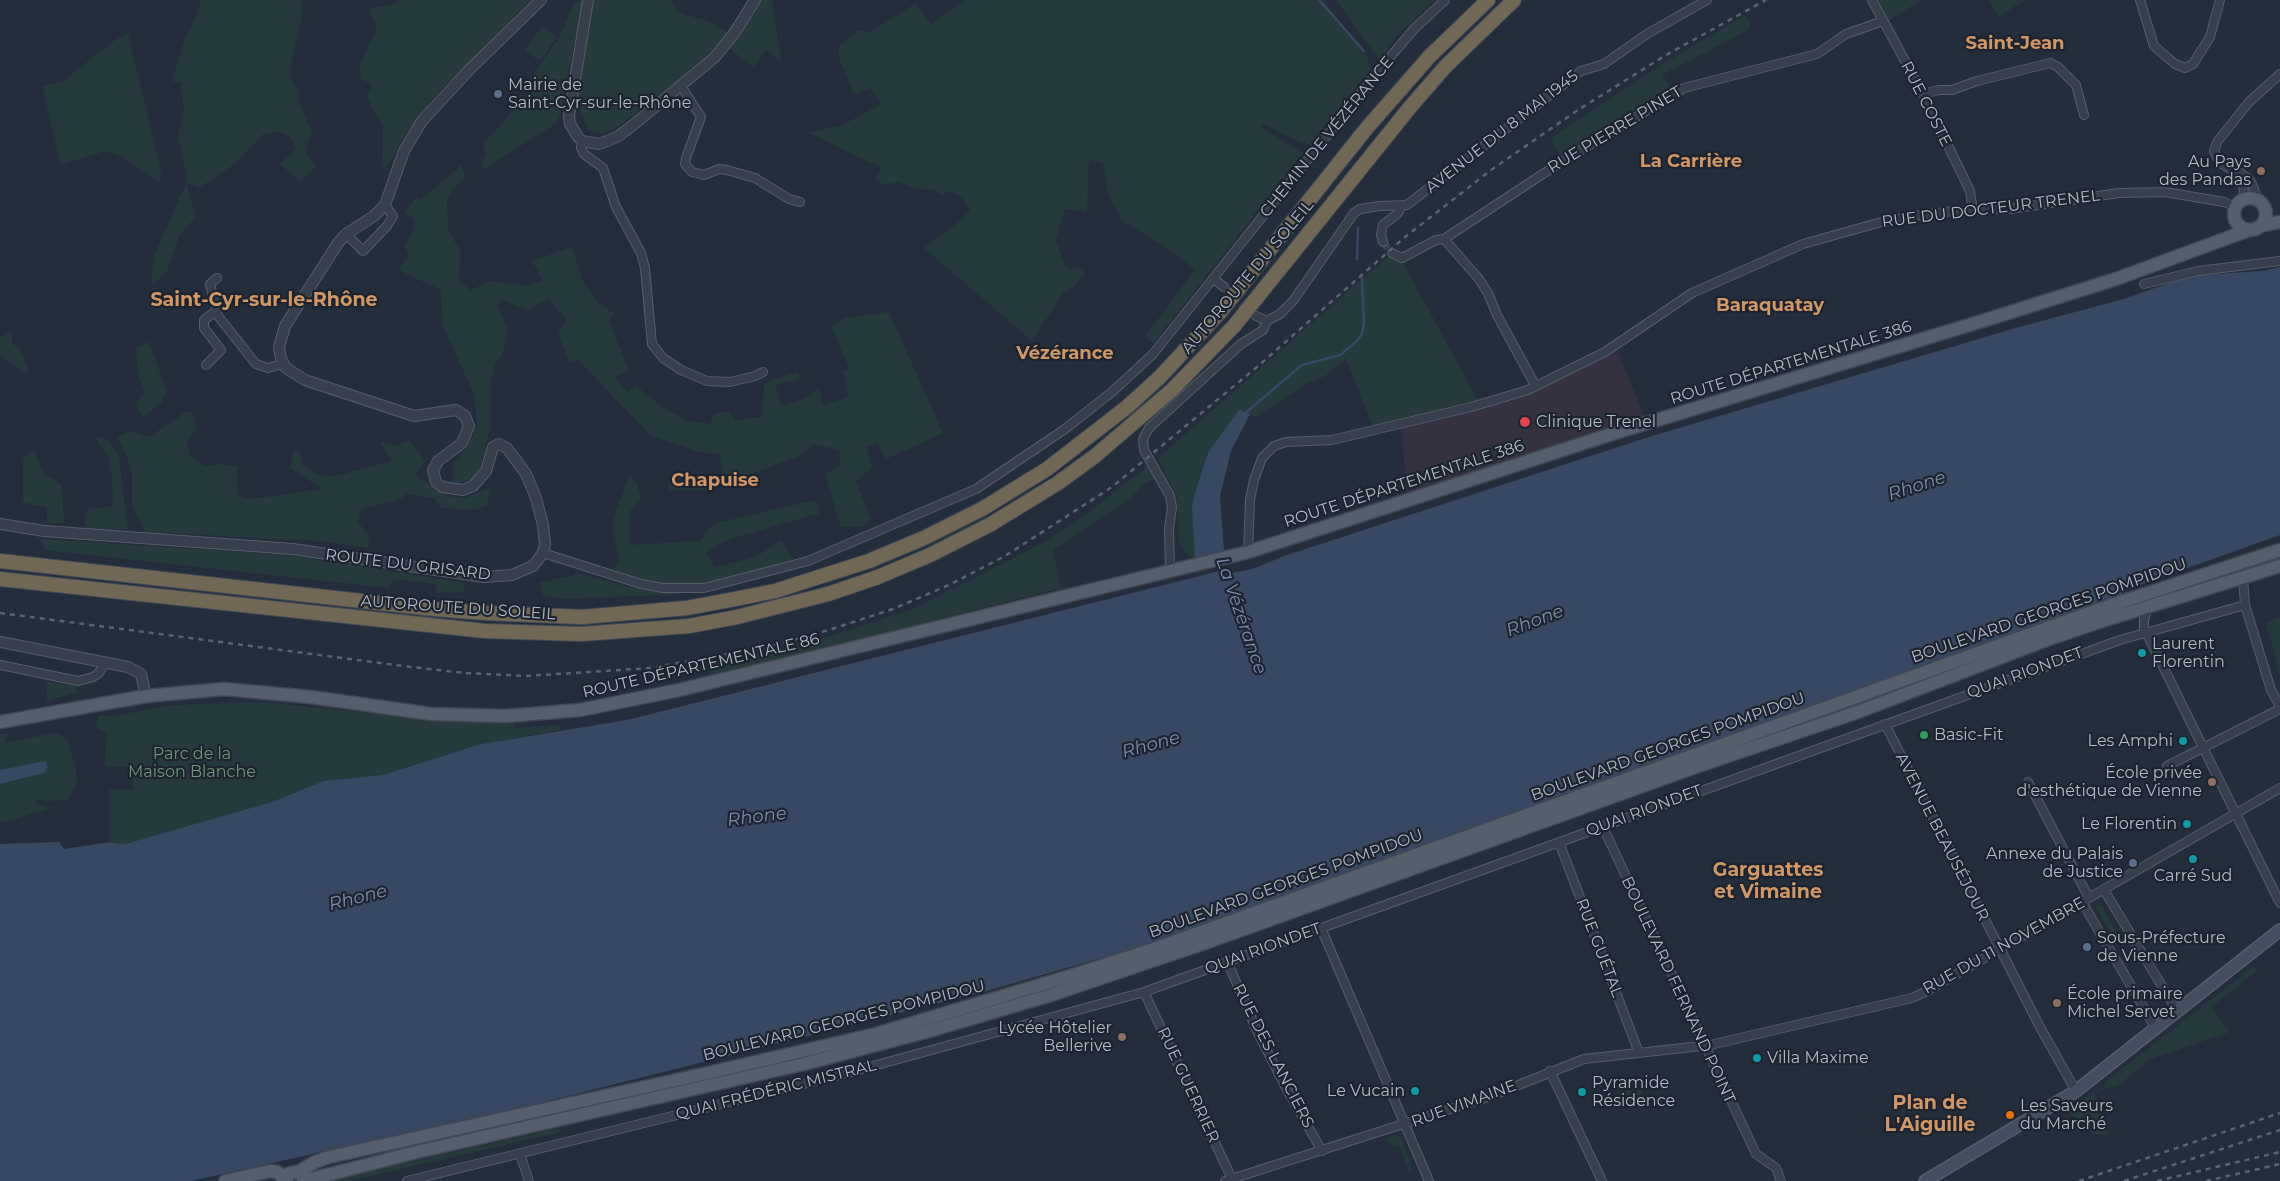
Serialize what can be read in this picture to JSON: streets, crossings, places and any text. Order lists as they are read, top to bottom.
{
  "streets": {
    "highway": ["AUTOROUTE DU SOLEIL"],
    "main road": ["ROUTE DÉPARTEMENTALE 386", "BOULEVARD GEORGES POMPIDOU", "ROUTE DÉPARTEMENTALE 86"],
    "street": [
      "RUE COSTE",
      "RUE PIERRE PINET",
      "AVENUE DU 8 MAI 1945",
      "CHEMIN DE VÉZÉRANCE",
      "RUE DU DOCTEUR TRENEL",
      "ROUTE DU GRISARD",
      "QUAI RIONDET",
      "AVENUE BEAUSÉJOUR",
      "RUE DU 11 NOVEMBRE",
      "RUE GUÉTAL",
      "BOULEVARD FERNAND POINT",
      "RUE DES LANCIERS",
      "RUE GUERRIER",
      "QUAI FRÉDÉRIC MISTRAL",
      "RUE VIMAINE"
    ]
  },
  "crossings": [
    ["RUE COSTE", "RUE PIERRE PINET"],
    ["RUE COSTE", "RUE DU DOCTEUR TRENEL"],
    ["CHEMIN DE VÉZÉRANCE", "ROUTE DU GRISARD"],
    ["RUE DU DOCTEUR TRENEL", "ROUTE DÉPARTEMENTALE 386"],
    ["ROUTE DÉPARTEMENTALE 386", "ROUTE DÉPARTEMENTALE 86"],
    ["QUAI RIONDET", "AVENUE BEAUSÉJOUR"],
    ["QUAI RIONDET", "RUE GUÉTAL"],
    ["QUAI RIONDET", "BOULEVARD FERNAND POINT"],
    ["QUAI RIONDET", "RUE DES LANCIERS"],
    ["QUAI RIONDET", "RUE GUERRIER"],
    ["QUAI RIONDET", "QUAI FRÉDÉRIC MISTRAL"],
    ["AVENUE BEAUSÉJOUR", "RUE DU 11 NOVEMBRE"],
    ["RUE DU 11 NOVEMBRE", "BOULEVARD FERNAND POINT"],
    ["RUE DU 11 NOVEMBRE", "RUE VIMAINE"],
    ["RUE GUÉTAL", "RUE VIMAINE"],
    ["BOULEVARD FERNAND POINT", "RUE VIMAINE"],
    ["RUE DES LANCIERS", "RUE VIMAINE"],
    ["RUE GUERRIER", "QUAI FRÉDÉRIC MISTRAL"],
    ["RUE GUERRIER", "RUE VIMAINE"]
  ],
  "districts": [
    "Saint-Jean",
    "La Carrière",
    "Saint-Cyr-sur-le-Rhône",
    "Baraquatay",
    "Vézérance",
    "Chapuise",
    "Garguattes et Vimaine",
    "Plan de L'Aiguille"
  ],
  "water": ["Rhone", "La Vézérance"],
  "parks": ["Parc de la Maison Blanche"],
  "places": [
    "Mairie de Saint-Cyr-sur-le-Rhône",
    "Au Pays des Pandas",
    "Clinique Trenel",
    "Laurent Florentin",
    "Basic-Fit",
    "Les Amphi",
    "École privée d'esthétique de Vienne",
    "Le Florentin",
    "Carré Sud",
    "Annexe du Palais de Justice",
    "Sous-Préfecture de Vienne",
    "École primaire Michel Servet",
    "Lycée Hôtelier Bellerive",
    "Villa Maxime",
    "Le Vucain",
    "Pyramide Résidence",
    "Les Saveurs du Marché"
  ]
}
